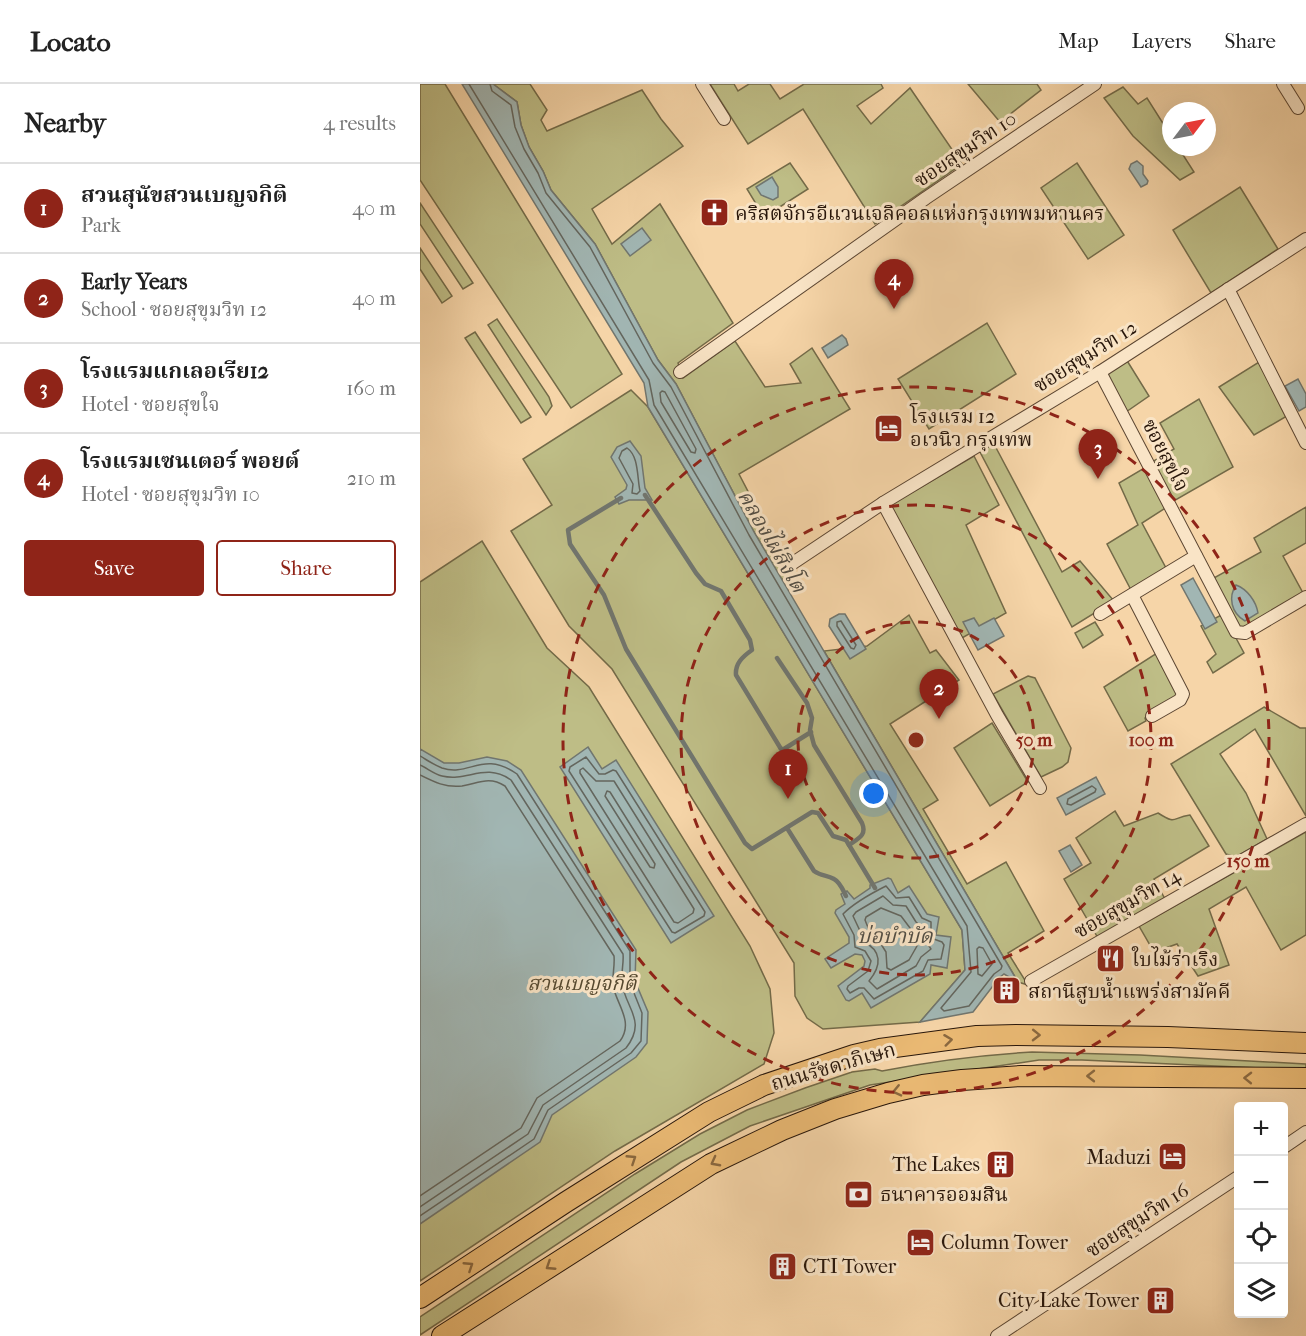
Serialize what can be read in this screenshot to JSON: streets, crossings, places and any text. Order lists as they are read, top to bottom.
{
  "streets": {
    "main road": ["ถนนรัชดาภิเษก"],
    "street": [
      "ซอยสุขุมวิท 10",
      "ซอยสุขุมวิท 12",
      "ซอยสุขใจ",
      "ซอยสุขุมวิท 14",
      "ซอยสุขุมวิท 16"
    ]
  },
  "crossings": [
    ["ซอยสุขุมวิท 12", "ซอยสุขใจ"]
  ],
  "water": ["คลองไผ่สิงโต", "บ่อบำบัด"],
  "parks": ["สวนเบญจกิติ"],
  "places": {
    "church": ["คริสตจักรอีแวนเจลิคอลแห่งกรุงเทพมหานคร"],
    "hotel": ["โรงแรม 12 อเวนิว กรุงเทพ", "Maduzi", "Column Tower"],
    "restaurant": ["ใบไม้ร่าเริง"],
    "building": [
      "สถานีสูบน้ำแพร่งสามัคคี",
      "The Lakes",
      "CTI Tower",
      "City Lake Tower"
    ],
    "bank": ["ธนาคารออมสิน"]
  },
  "north": "top right",
  "page": {
    "header": "Locato",
    "nav": ["Map", "Layers", "Share"],
    "heading": ["Nearby", "4 results"],
    "list": [
      {
        "mark": "1",
        "name": "สวนสุนัขสวนเบญจกิติ",
        "note": "Park",
        "value": "40 m"
      },
      {
        "mark": "2",
        "name": "Early Years",
        "note": "School · ซอยสุขุมวิท 12",
        "value": "40 m"
      },
      {
        "mark": "3",
        "name": "โรงแรมแกเลอเรีย12",
        "note": "Hotel · ซอยสุขใจ",
        "value": "160 m"
      },
      {
        "mark": "4",
        "name": "โรงแรมเซนเตอร์ พอยต์",
        "note": "Hotel · ซอยสุขุมวิท 10",
        "value": "210 m"
      }
    ],
    "pins": [
      "4",
      "3",
      "2",
      "1"
    ],
    "buttons": ["Save", "Share"],
    "map_buttons": ["+", "−"]
  },
  "rings": ["50 m", "100 m", "150 m"]
}
